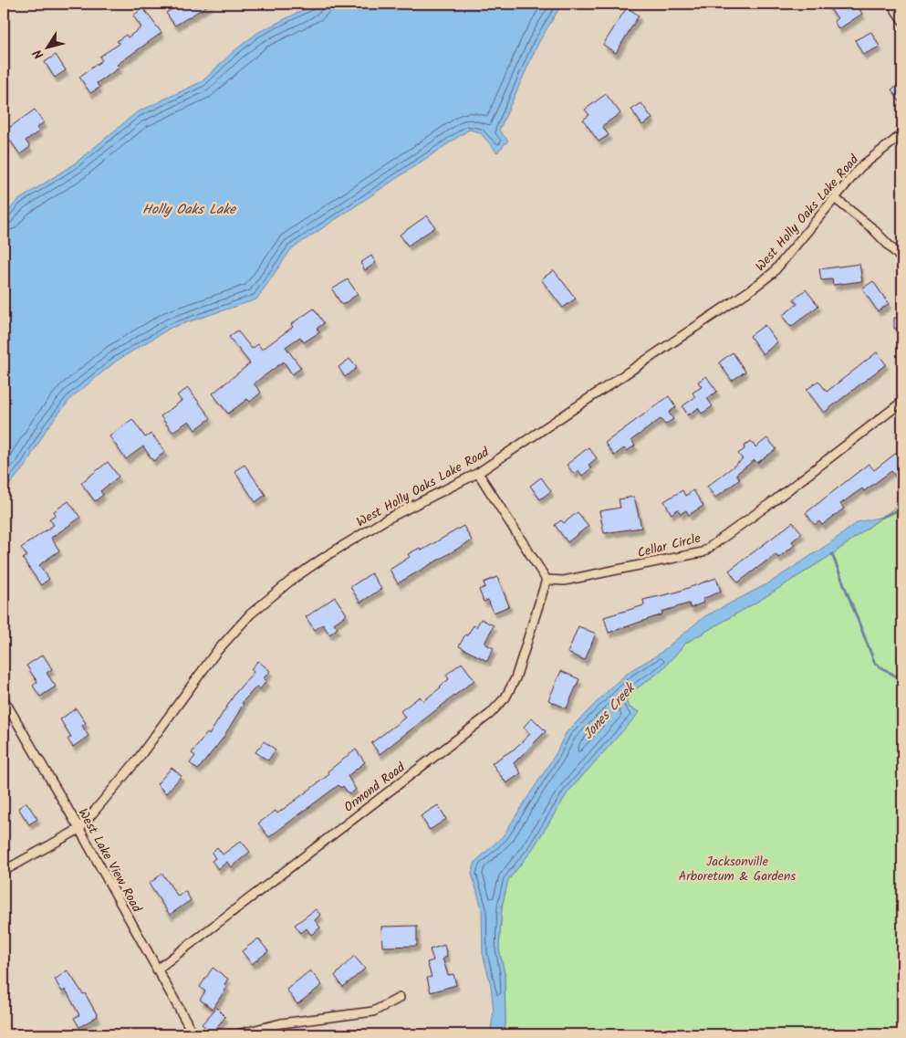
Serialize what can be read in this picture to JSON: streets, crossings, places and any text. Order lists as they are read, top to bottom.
{
  "streets": {
    "street": [
      "West Holly Oaks Lake Road",
      "Cellar Circle",
      "Ormond Road",
      "West Lake View Road"
    ]
  },
  "crossings": [
    ["West Holly Oaks Lake Road", "West Lake View Road"],
    ["Cellar Circle", "Ormond Road"],
    ["Ormond Road", "West Lake View Road"]
  ],
  "water": ["Holly Oaks Lake", "Jones Creek"],
  "parks": ["Jacksonville Arboretum & Gardens"],
  "north": "bottom left"
}
